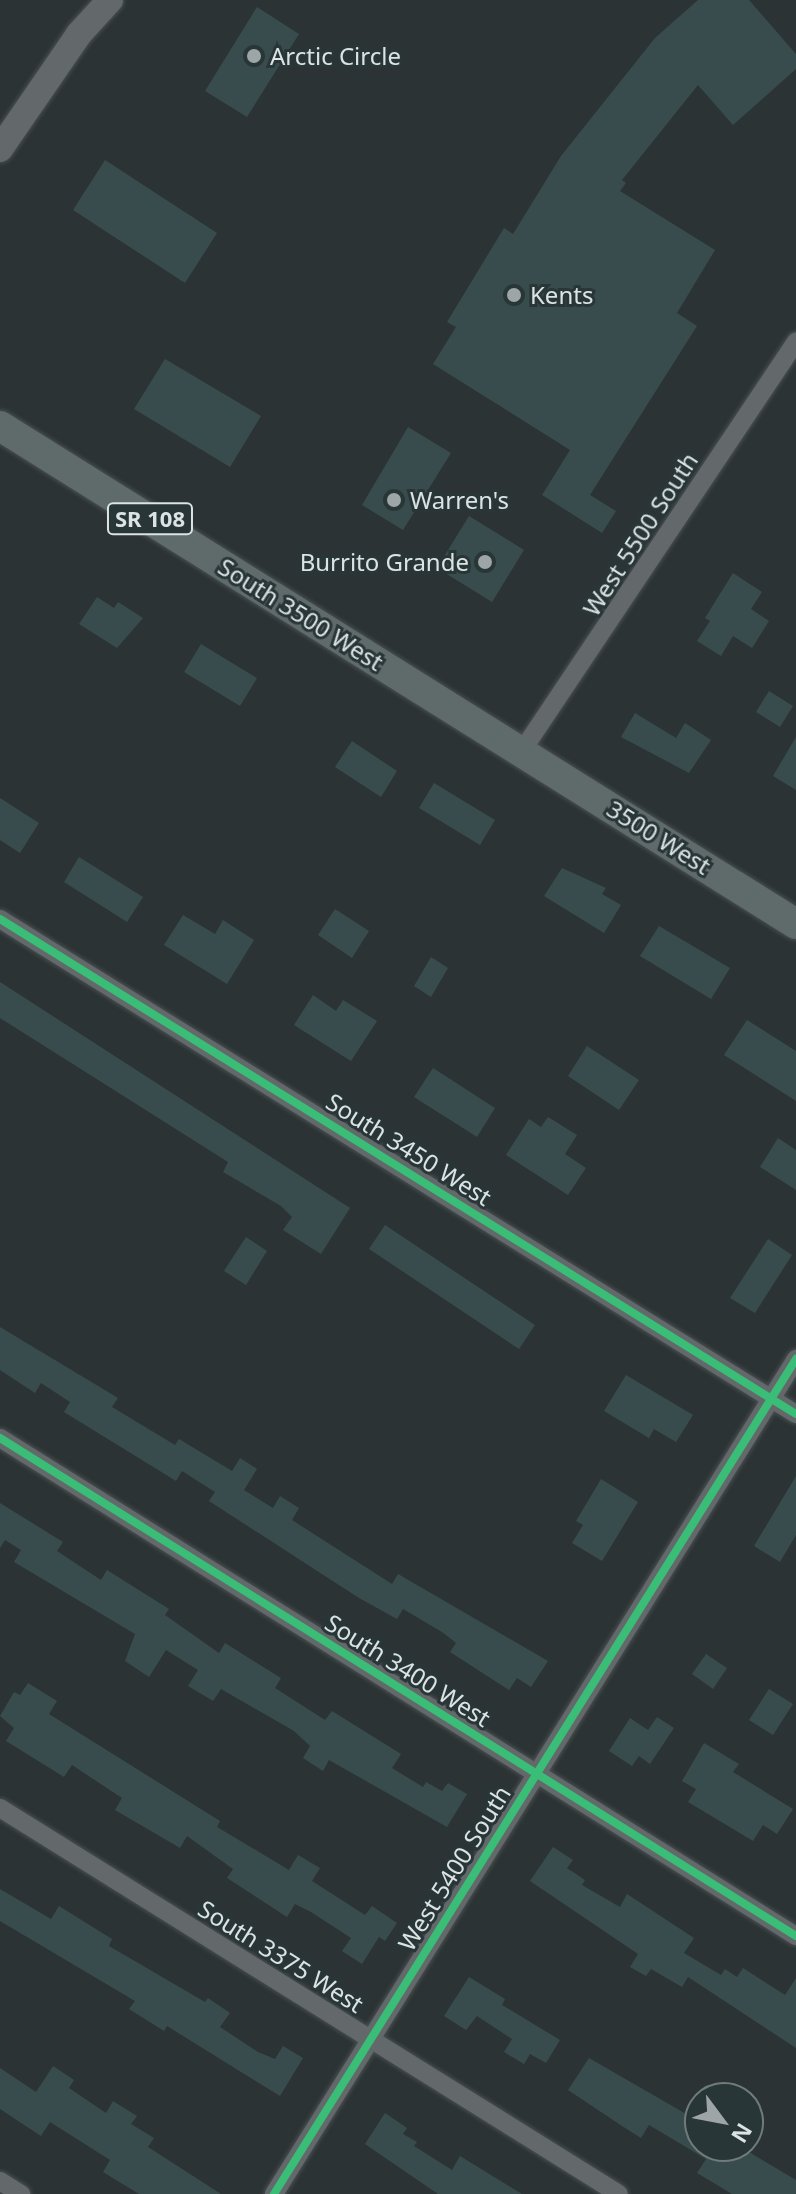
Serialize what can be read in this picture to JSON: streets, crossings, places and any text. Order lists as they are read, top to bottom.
{
  "streets": {
    "main road": ["SR 108", "South 3500 West", "3500 West"],
    "street": [
      "West 5500 South",
      "South 3450 West",
      "South 3400 West",
      "West 5400 South",
      "South 3375 West"
    ]
  },
  "crossings": [
    ["West 5500 South", "South 3500 West"],
    ["West 5500 South", "3500 West"],
    ["South 3500 West", "3500 West"],
    ["South 3450 West", "West 5400 South"],
    ["South 3400 West", "West 5400 South"],
    ["West 5400 South", "South 3375 West"]
  ],
  "places": [
    "Arctic Circle",
    "Kents",
    "Warren's",
    "Burrito Grande"
  ],
  "north": "bottom right"
}
